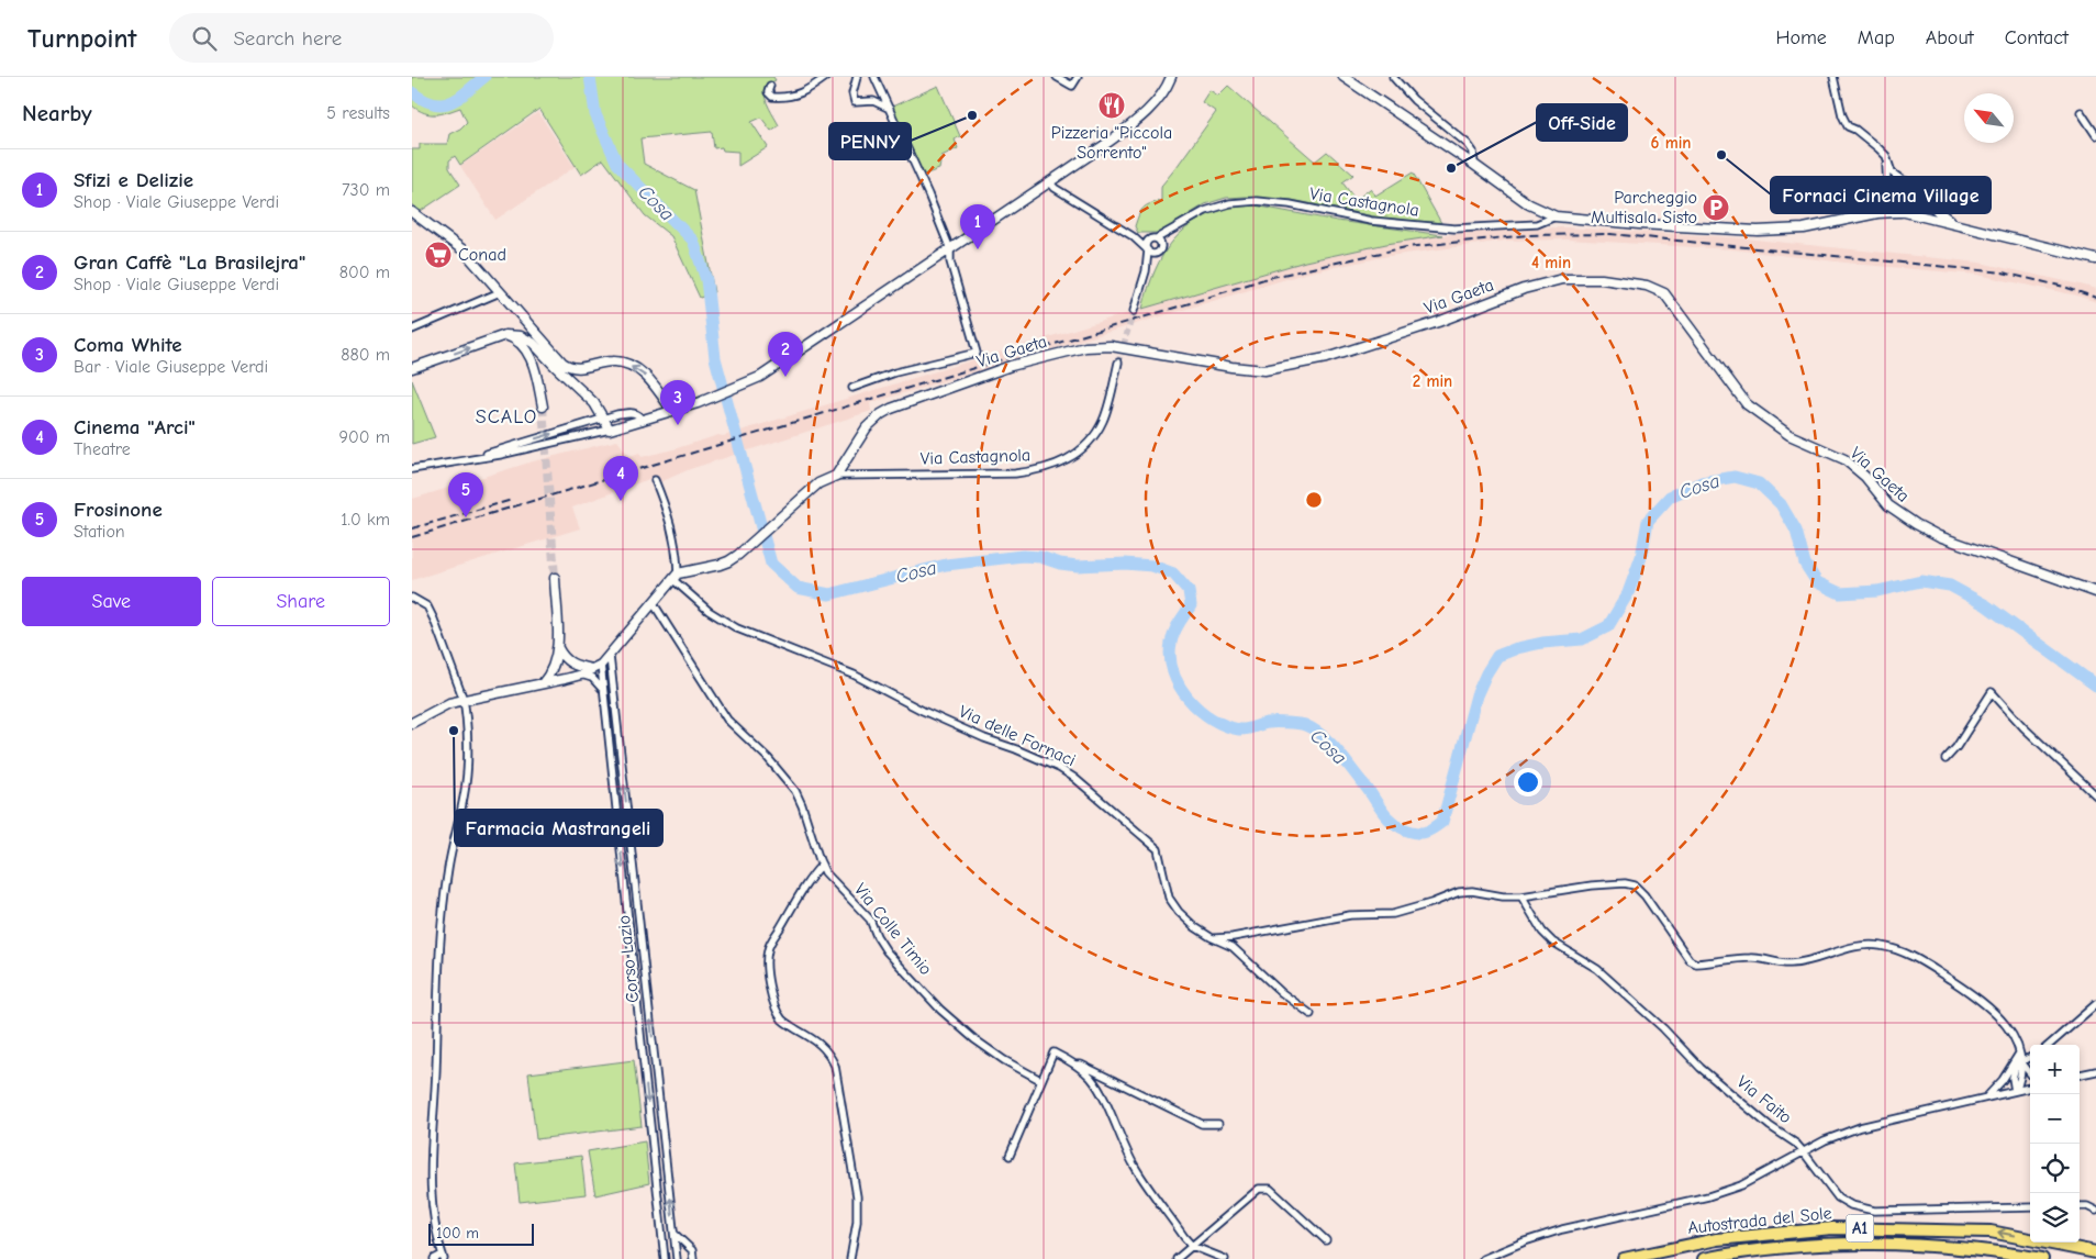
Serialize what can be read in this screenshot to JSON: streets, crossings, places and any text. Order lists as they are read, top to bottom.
{
  "streets": {
    "highway": ["Autostrada del Sole", "A1"],
    "main road": ["Via Gaeta"],
    "street": [
      "Via Castagnola",
      "Via delle Fornaci",
      "Via Colle Timio",
      "Corso Lazio",
      "Via Faito"
    ]
  },
  "crossings": [
    ["Via Castagnola", "Via Gaeta"],
    ["Via Gaeta", "Via delle Fornaci"]
  ],
  "districts": ["SCALO"],
  "water": ["Cosa"],
  "places": {
    "restaurant": ["Pizzeria \"Piccola Sorrento\""],
    "other": [
      "PENNY",
      "Fornaci Cinema Village",
      "Off-Side",
      "Farmacia Mastrangeli"
    ],
    "parking": ["Parcheggio Multisala Sisto"],
    "supermarket": ["Conad"]
  },
  "scale_bar": "100 m",
  "north": "top left",
  "page": {
    "header": "Turnpoint",
    "search": "Search here",
    "nav": [
      "Home",
      "Map",
      "About",
      "Contact"
    ],
    "heading": ["Nearby", "5 results"],
    "list": [
      {
        "mark": "1",
        "name": "Sfizi e Delizie",
        "note": "Shop · Viale Giuseppe Verdi",
        "value": "730 m"
      },
      {
        "mark": "2",
        "name": "Gran Caffè \"La Brasilejra\"",
        "note": "Shop · Viale Giuseppe Verdi",
        "value": "800 m"
      },
      {
        "mark": "3",
        "name": "Coma White",
        "note": "Bar · Viale Giuseppe Verdi",
        "value": "880 m"
      },
      {
        "mark": "4",
        "name": "Cinema \"Arci\"",
        "note": "Theatre",
        "value": "900 m"
      },
      {
        "mark": "5",
        "name": "Frosinone",
        "note": "Station",
        "value": "1.0 km"
      }
    ],
    "pins": [
      "1",
      "2",
      "3",
      "4",
      "5"
    ],
    "buttons": ["Save", "Share"],
    "map_buttons": ["+", "−"],
    "scale": "100 m"
  },
  "rings": ["6 min", "4 min", "2 min"]
}
